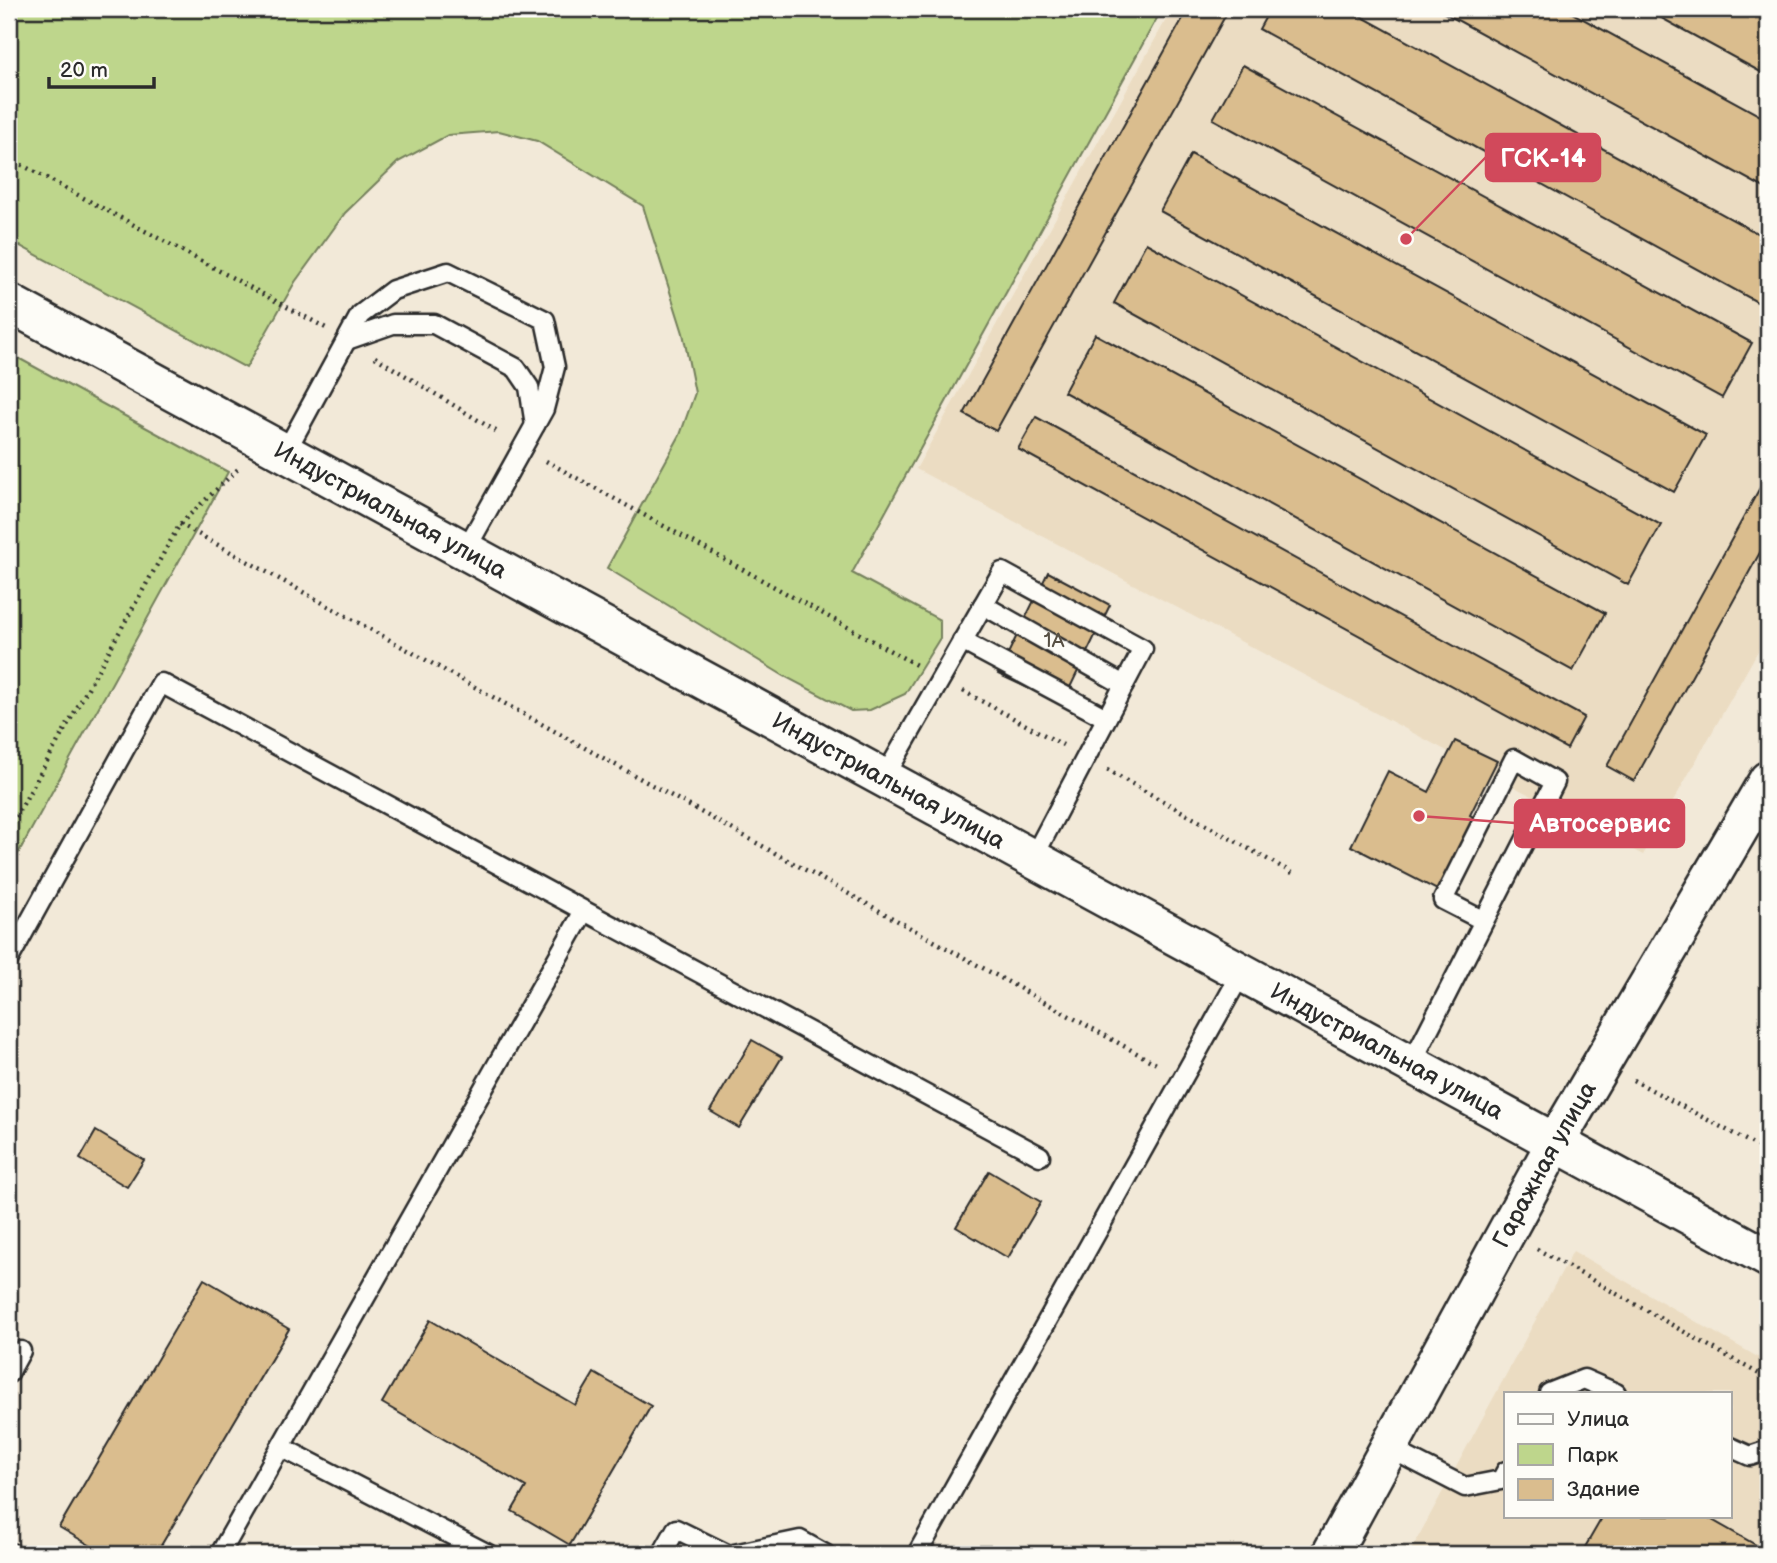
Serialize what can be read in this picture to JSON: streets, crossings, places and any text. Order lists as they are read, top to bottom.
{
  "streets": {
    "street": ["Индустриальная улица", "Гаражная улица"]
  },
  "crossings": [
    ["Индустриальная улица", "Гаражная улица"]
  ],
  "places": ["ГСК-14", "Автосервис"],
  "house_numbers": ["1А"],
  "legend": ["Улица", "Парк", "Здание"],
  "scale_bar": "20 m"
}
